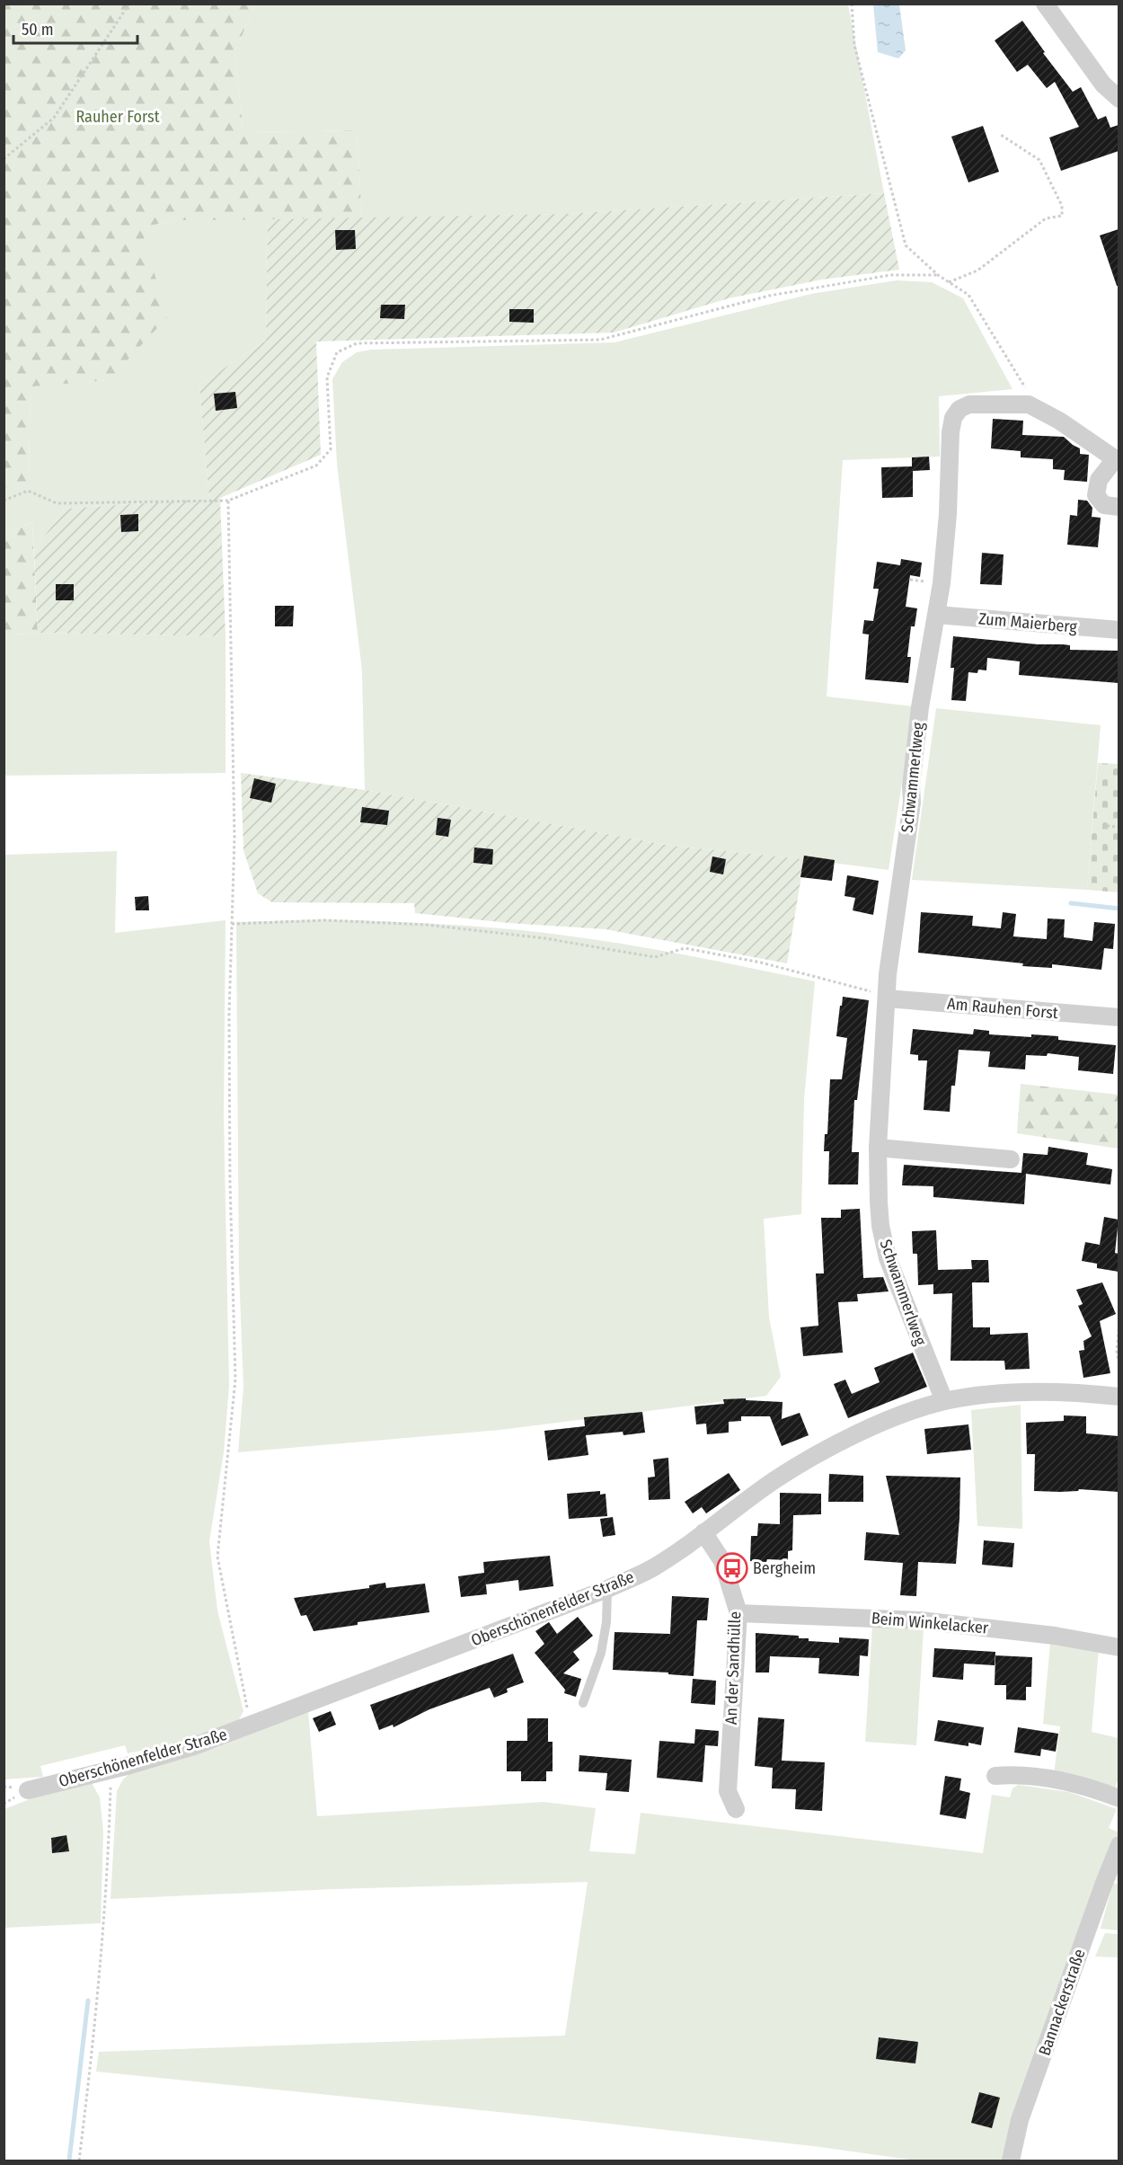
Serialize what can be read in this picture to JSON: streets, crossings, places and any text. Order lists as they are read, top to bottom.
{
  "streets": {
    "street": [
      "Zum Maierberg",
      "Schwammerlweg",
      "Am Rauhen Forst",
      "Oberschönenfelder Straße",
      "Beim Winkelacker",
      "An der Sandhülle",
      "Bannackerstraße"
    ]
  },
  "crossings": [
    ["Zum Maierberg", "Schwammerlweg"],
    ["Schwammerlweg", "Am Rauhen Forst"],
    ["Schwammerlweg", "Oberschönenfelder Straße"],
    ["Oberschönenfelder Straße", "An der Sandhülle"],
    ["Beim Winkelacker", "An der Sandhülle"]
  ],
  "parks": ["Rauher Forst"],
  "places": {
    "bus stop": ["Bergheim"]
  },
  "scale_bar": "50 m"
}
